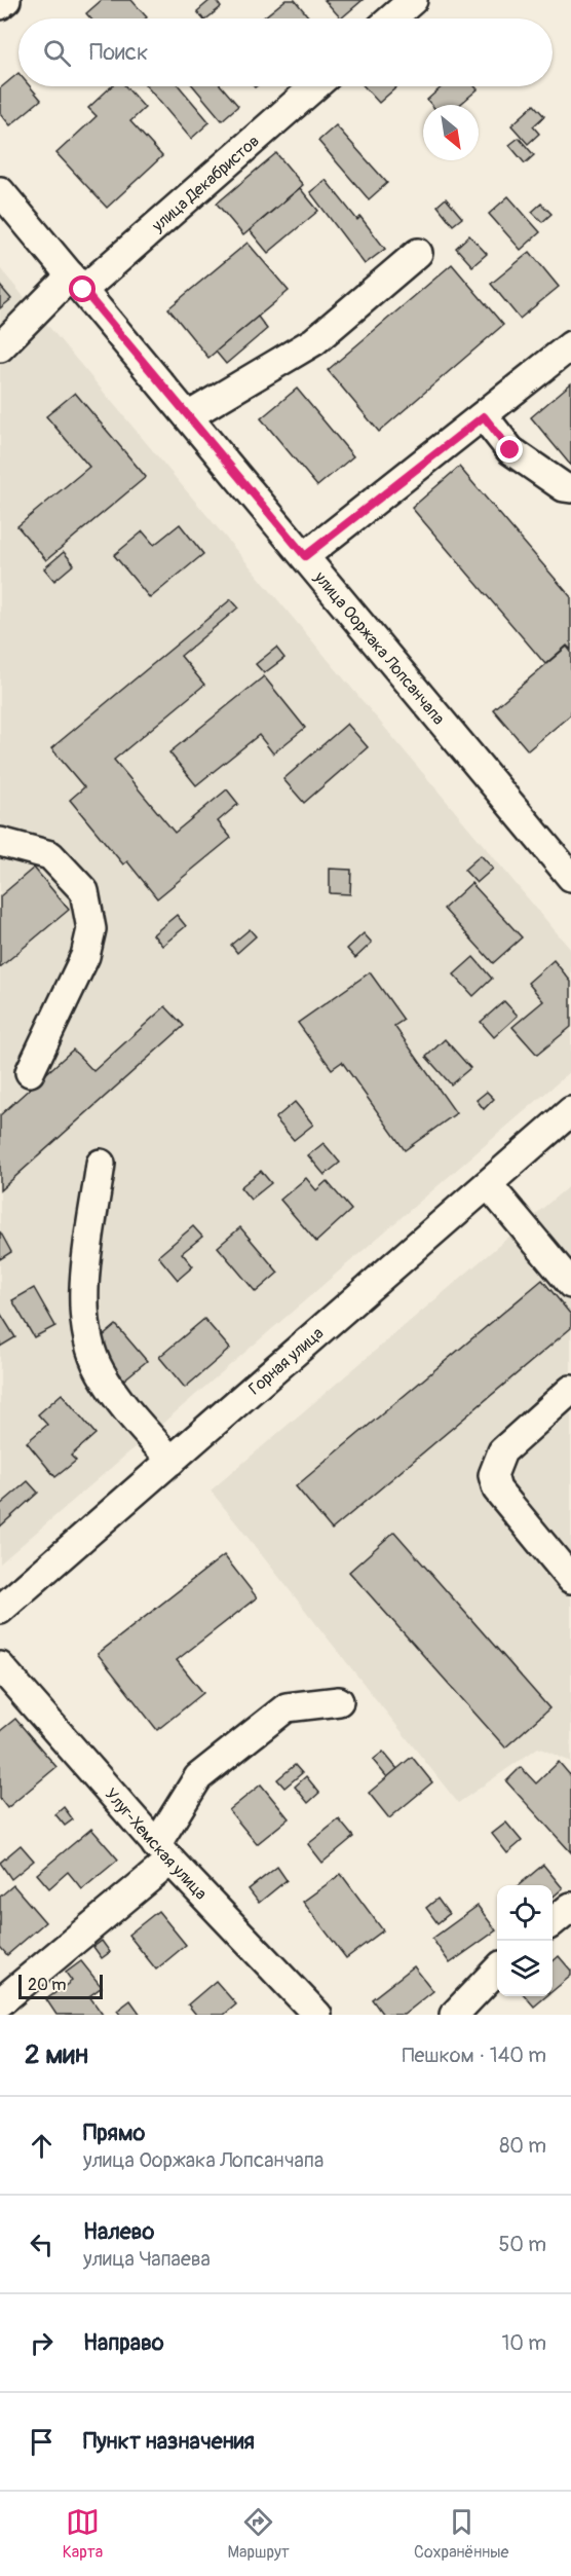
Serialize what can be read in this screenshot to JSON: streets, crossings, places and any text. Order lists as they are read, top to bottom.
{
  "streets": {
    "street": [
      "улица Декабристов",
      "улица Ооржака Лопсанчапа",
      "Горная улица",
      "Улуг-Хемская улица"
    ]
  },
  "crossings": [
    ["улица Декабристов", "улица Ооржака Лопсанчапа"]
  ],
  "scale_bar": "20 m",
  "north": "bottom right",
  "page": {
    "search": "Поиск",
    "scale": "20 m",
    "heading": ["2 мин", "Пешком · 140 m"],
    "list": [
      ["Прямо", "улица Ооржака Лопсанчапа", "80 m"],
      ["Налево", "улица Чапаева", "50 m"],
      ["Направо", "10 m"],
      "Пункт назначения"
    ],
    "nav": ["Карта", "Маршрут", "Сохранённые"]
  }
}
